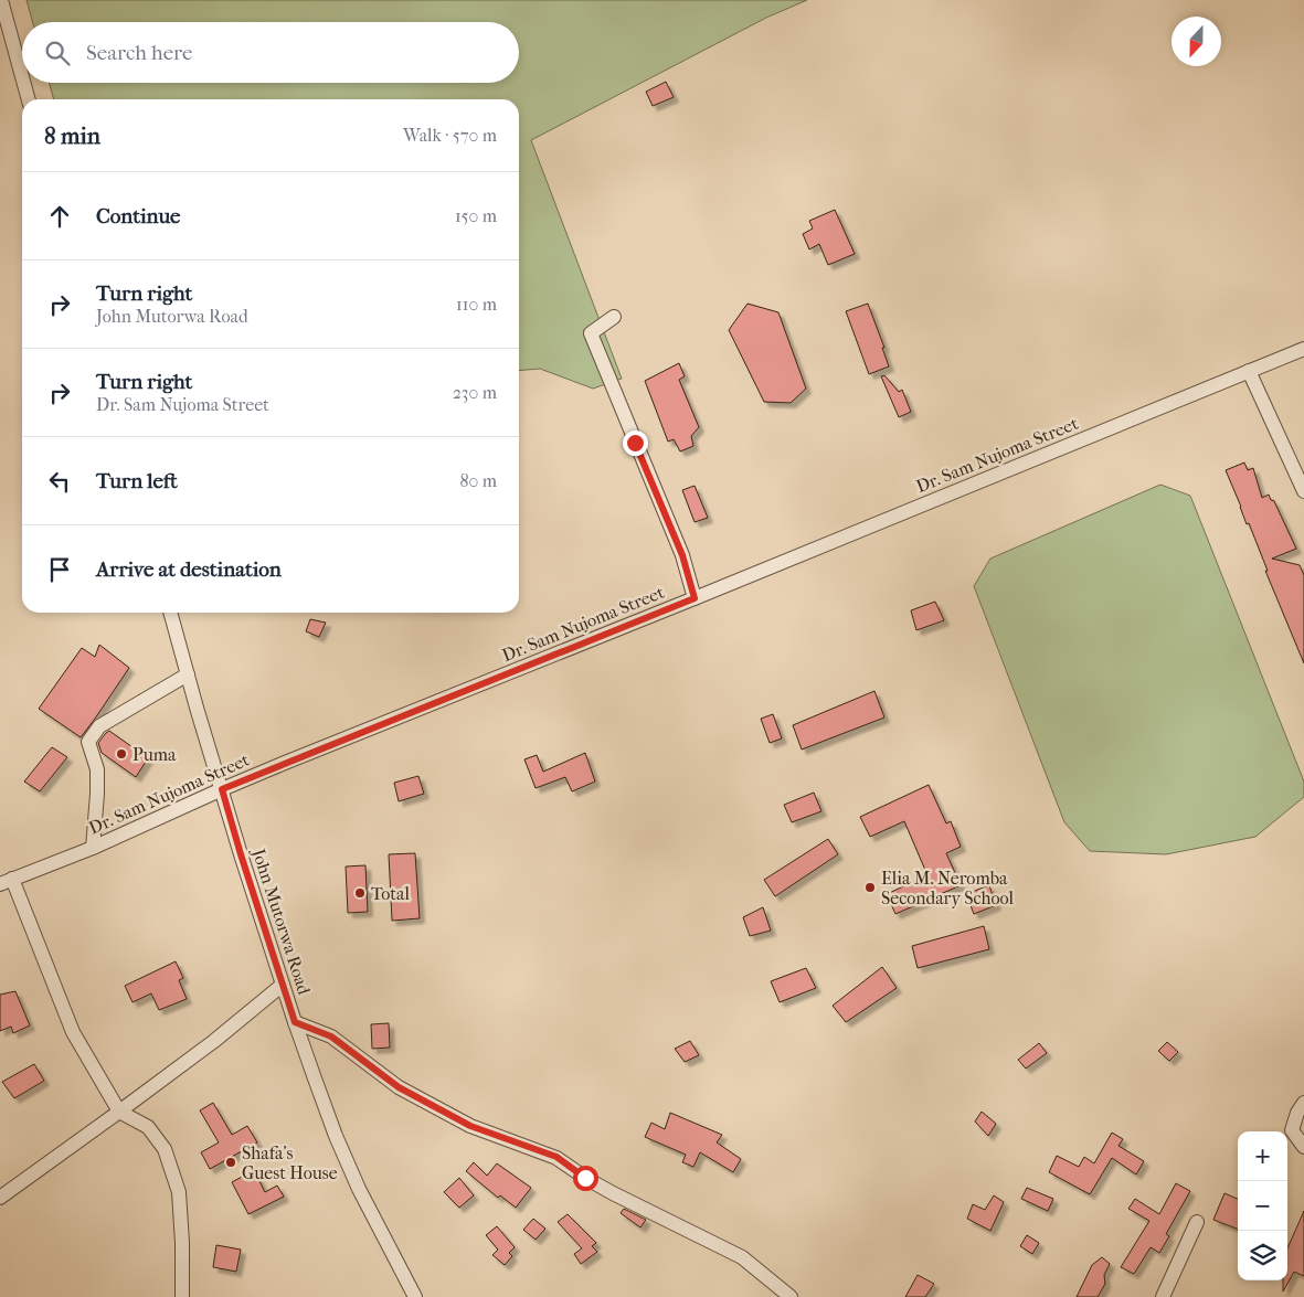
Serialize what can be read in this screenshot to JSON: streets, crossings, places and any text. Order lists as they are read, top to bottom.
{
  "streets": {
    "street": ["Dr. Sam Nujoma Street", "John Mutorwa Road"]
  },
  "crossings": [
    ["Dr. Sam Nujoma Street", "John Mutorwa Road"]
  ],
  "places": [
    "Puma",
    "Elia M. Neromba Secondary School",
    "Total",
    "Shafa's Guest House"
  ],
  "north": "bottom",
  "page": {
    "search": "Search here",
    "heading": ["8 min", "Walk · 570 m"],
    "list": [
      ["Continue", "150 m"],
      ["Turn right", "John Mutorwa Road", "110 m"],
      ["Turn right", "Dr. Sam Nujoma Street", "230 m"],
      ["Turn left", "80 m"],
      "Arrive at destination"
    ],
    "map_buttons": ["+", "−"]
  }
}
